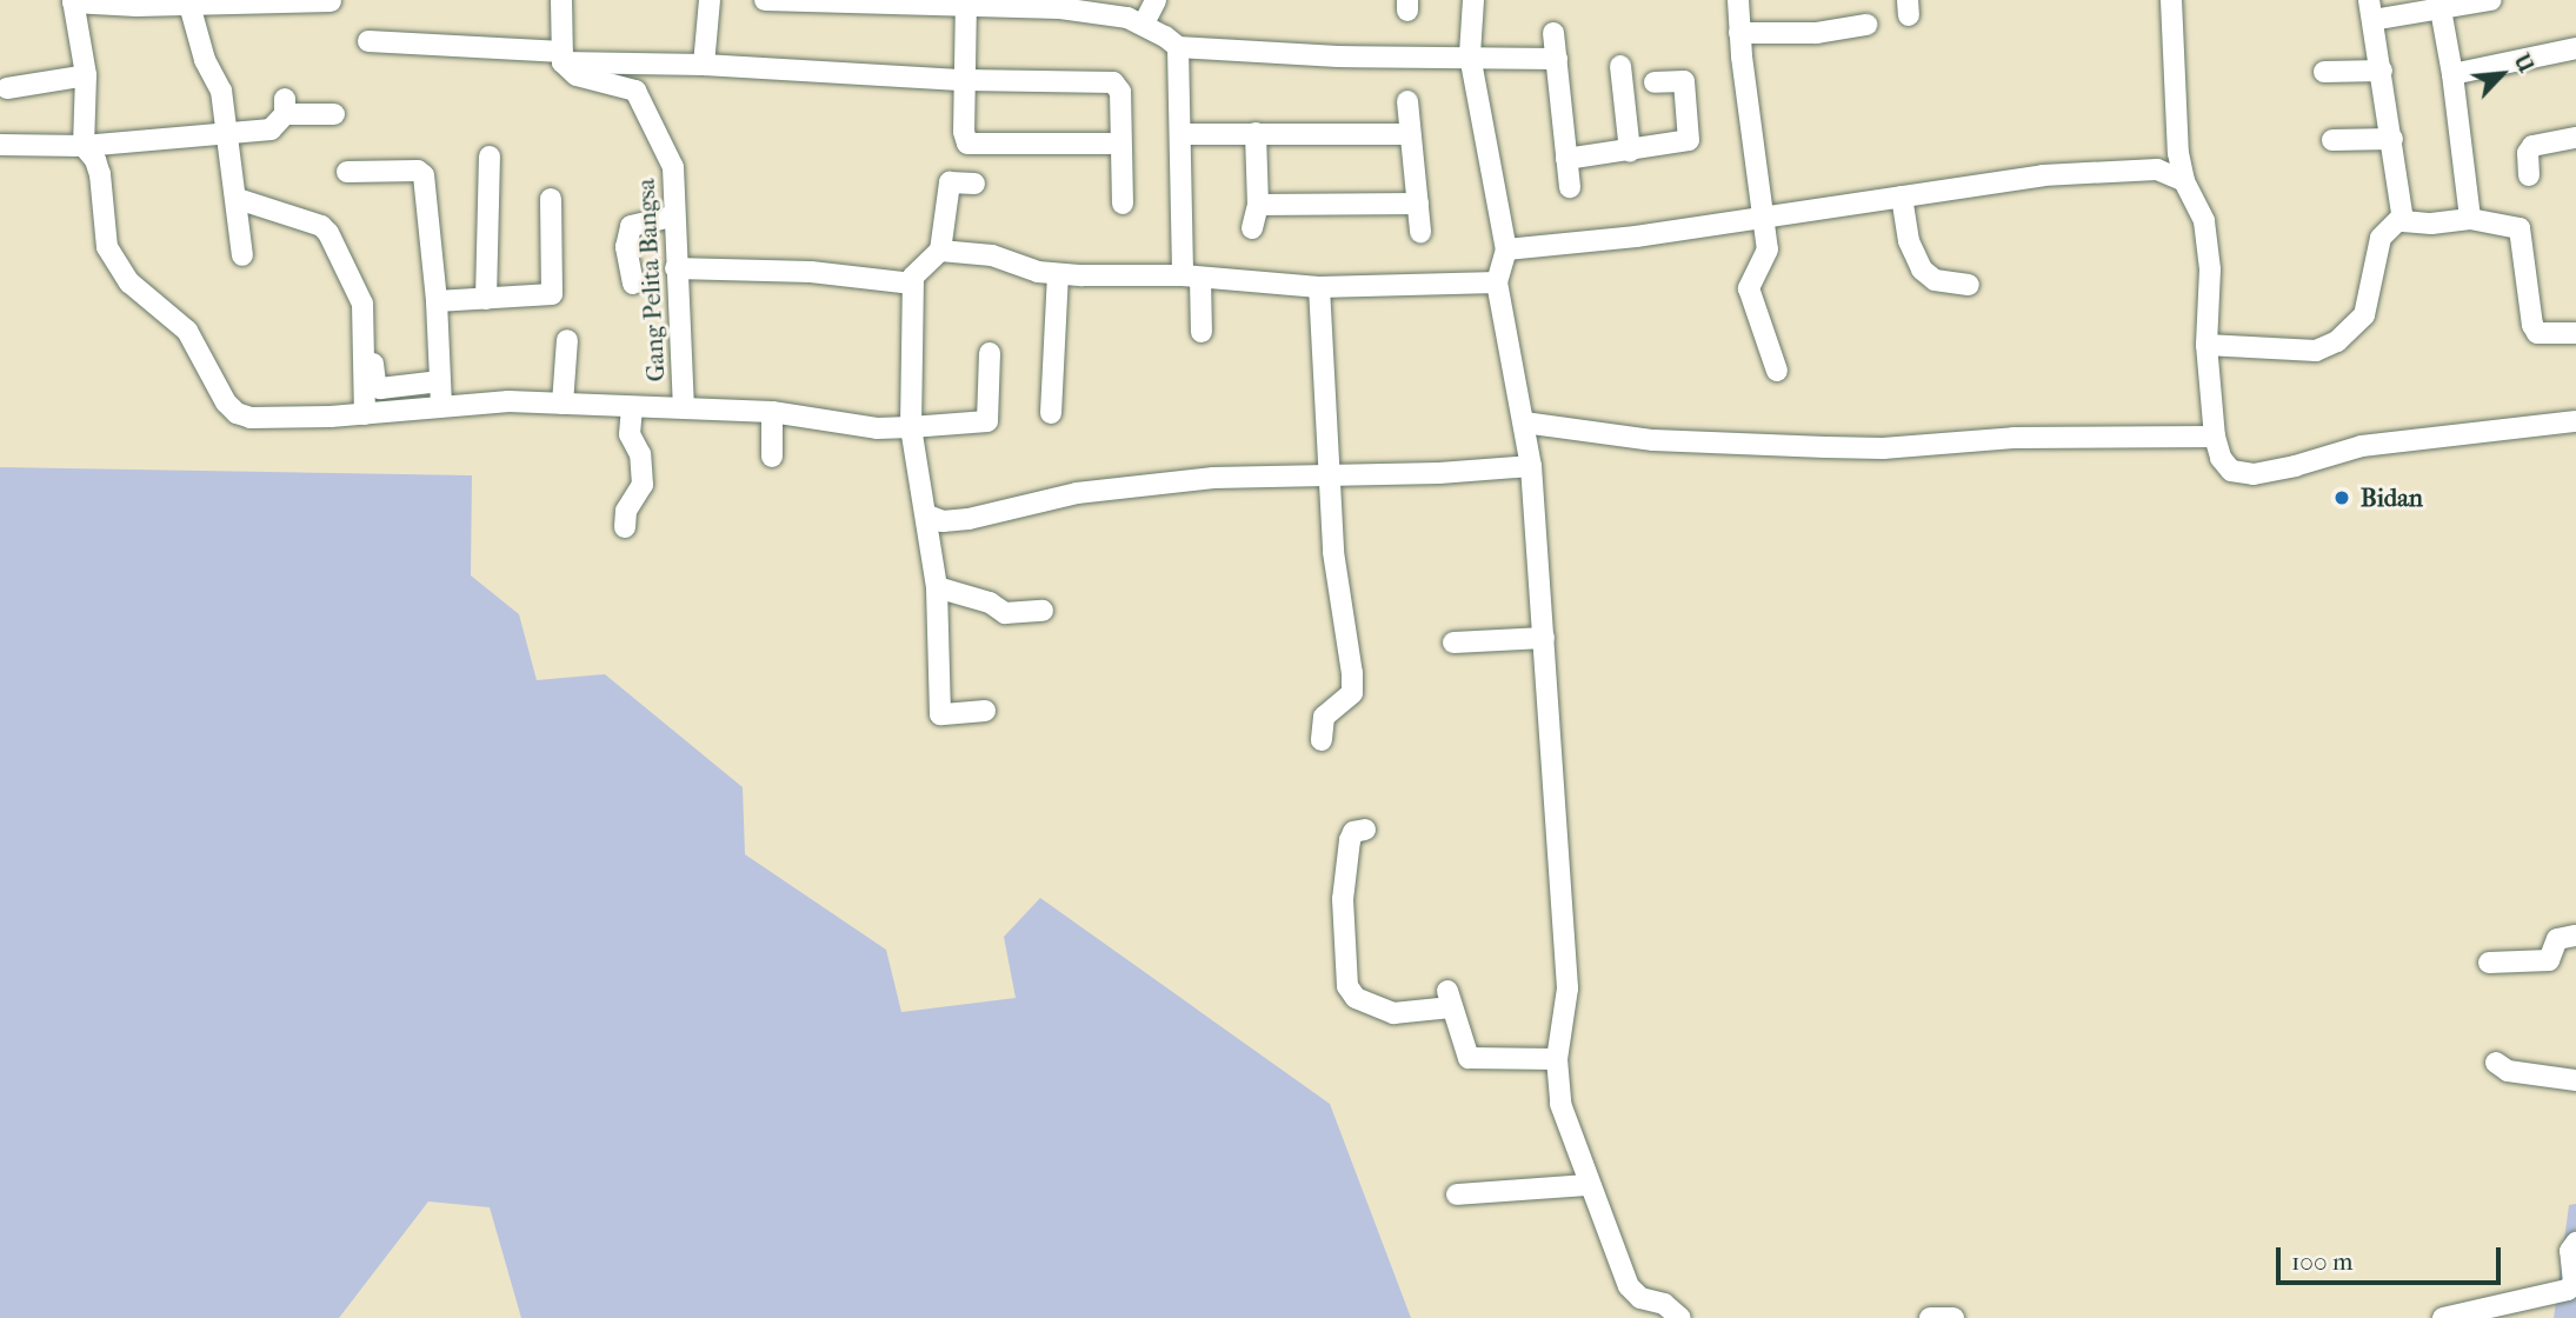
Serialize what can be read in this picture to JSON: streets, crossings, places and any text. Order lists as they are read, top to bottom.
{
  "streets": {
    "street": ["Gang Pelita Bangsa"]
  },
  "places": ["Bidan"],
  "scale_bar": "100 m",
  "north": "top right"
}
